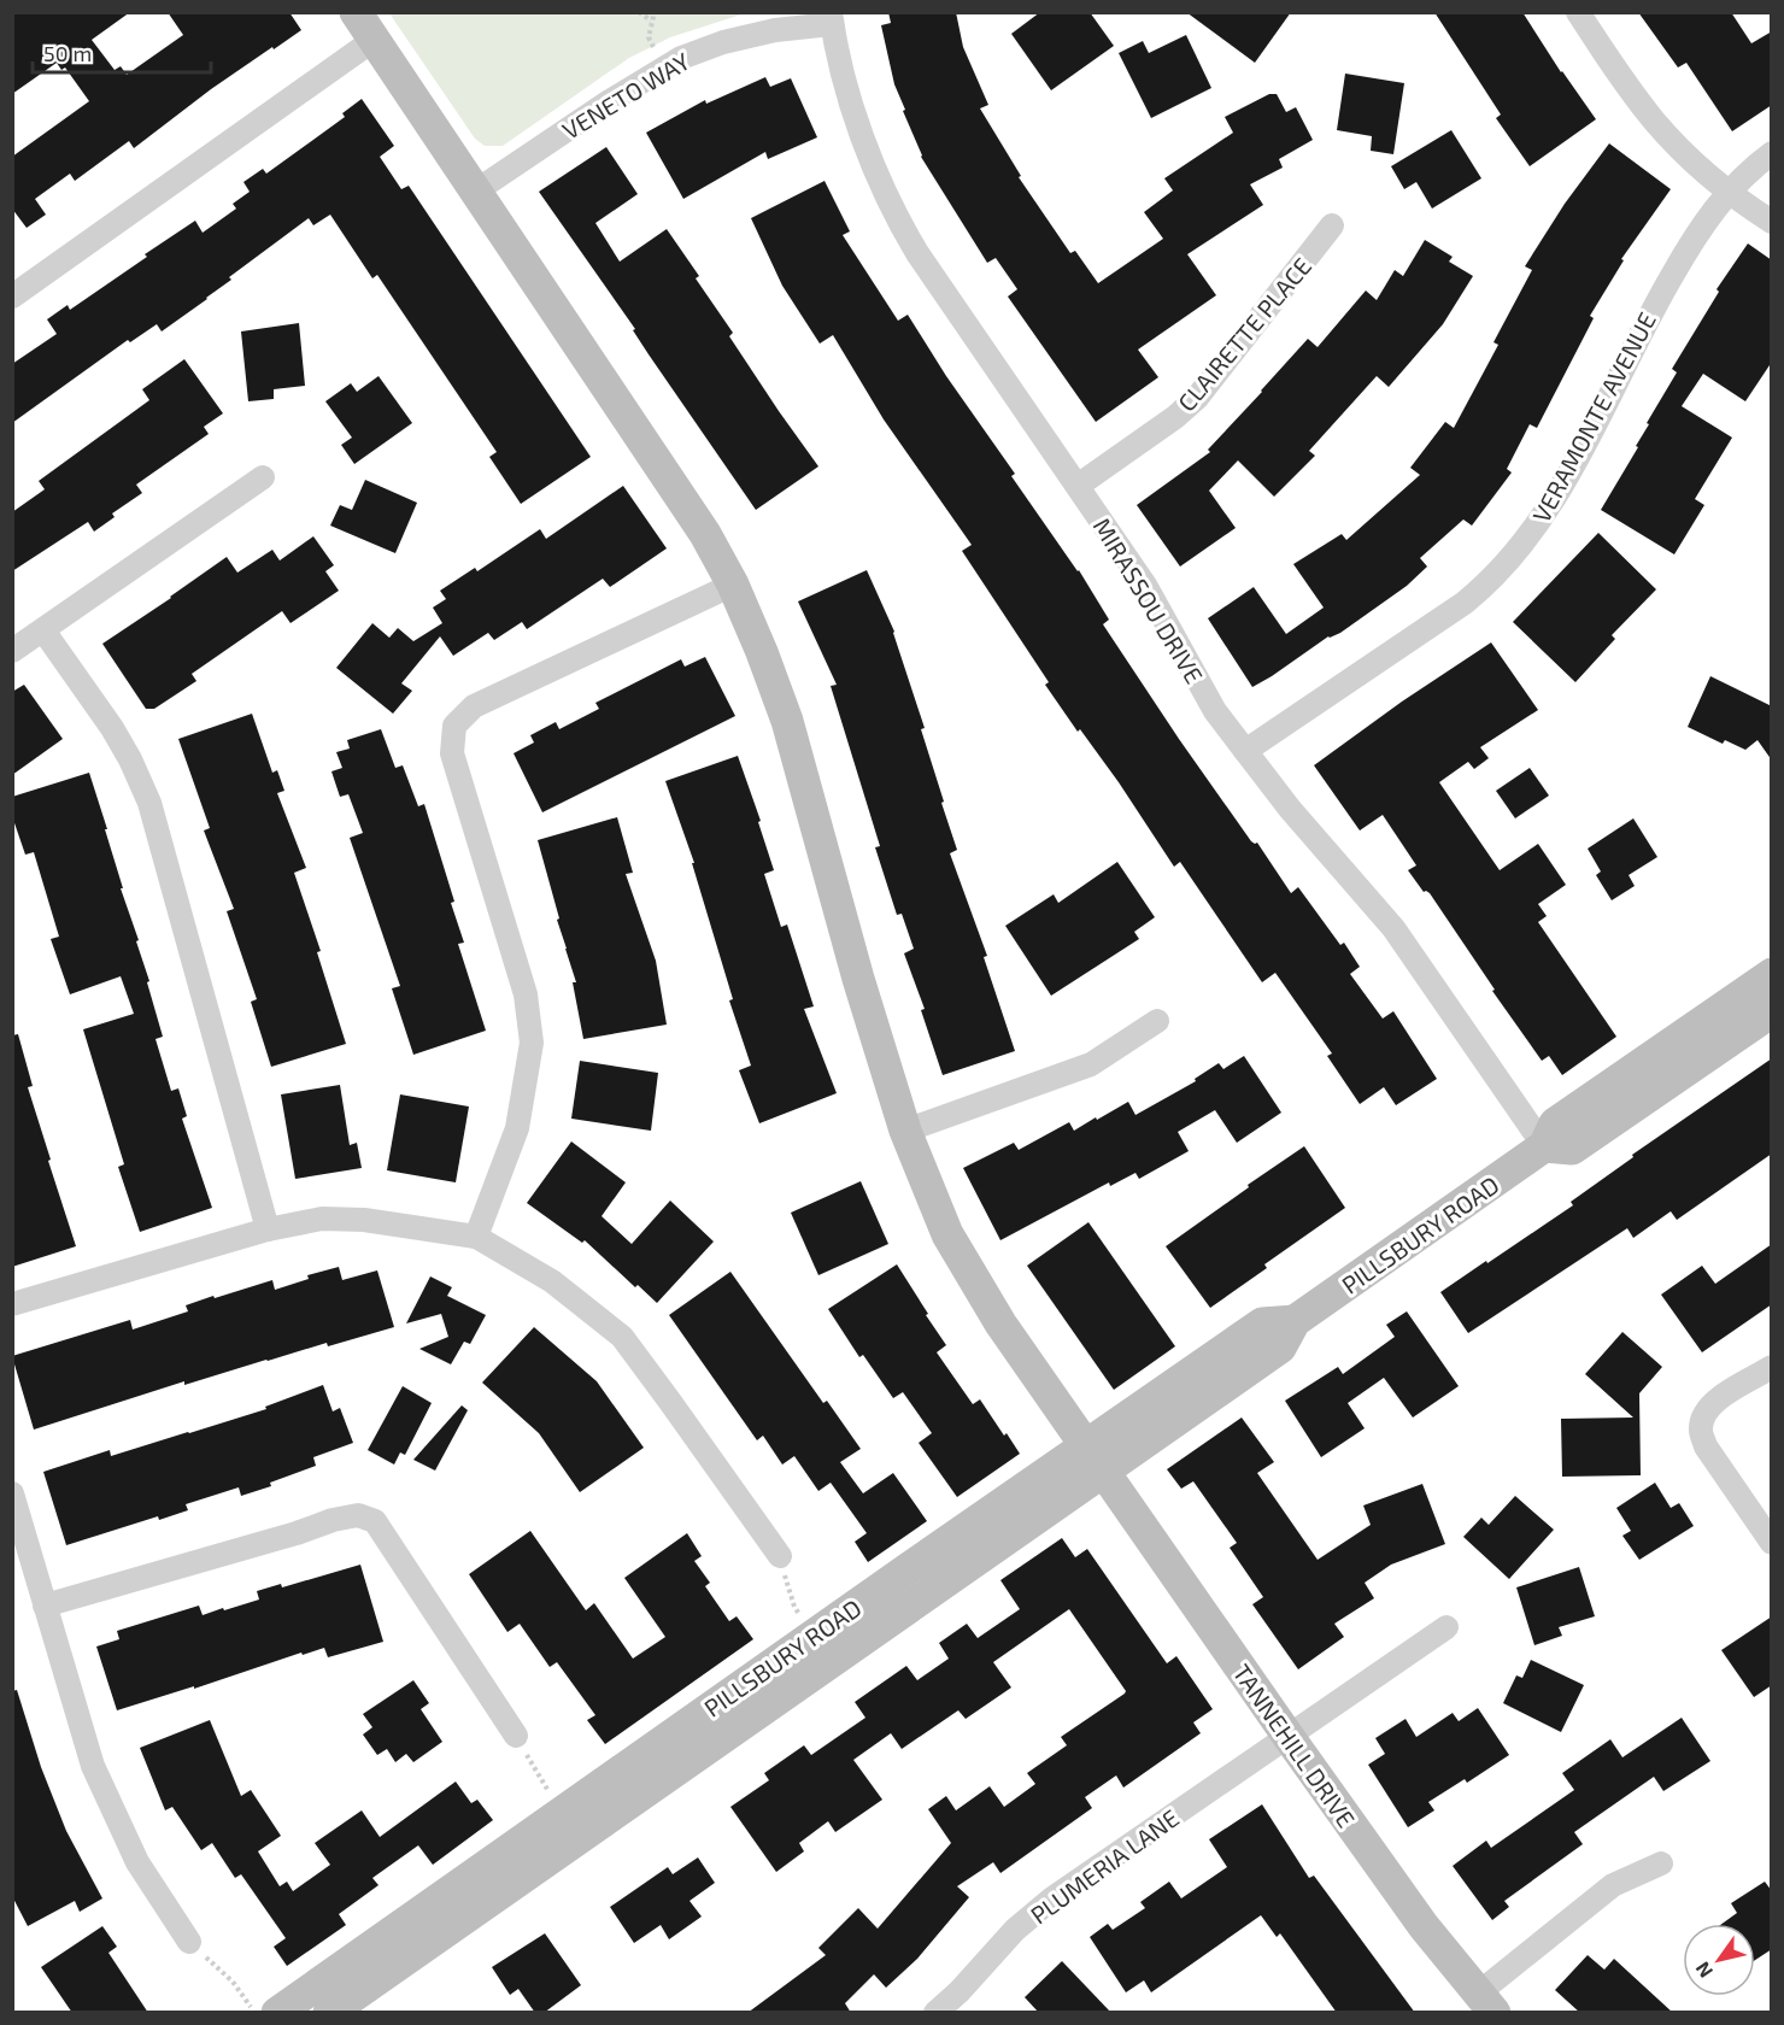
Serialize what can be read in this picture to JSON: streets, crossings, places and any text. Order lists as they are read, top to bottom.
{
  "streets": {
    "street": [
      "VENETO WAY",
      "CLAIRETTE PLACE",
      "VERAMONTE AVENUE",
      "MIRASSOU DRIVE",
      "PILLSBURY ROAD",
      "TANNEHILL DRIVE",
      "PLUMERIA LANE"
    ]
  },
  "crossings": [
    ["VENETO WAY", "MIRASSOU DRIVE"],
    ["VENETO WAY", "TANNEHILL DRIVE"],
    ["CLAIRETTE PLACE", "MIRASSOU DRIVE"],
    ["VERAMONTE AVENUE", "MIRASSOU DRIVE"],
    ["MIRASSOU DRIVE", "PILLSBURY ROAD"],
    ["PILLSBURY ROAD", "TANNEHILL DRIVE"],
    ["TANNEHILL DRIVE", "PLUMERIA LANE"]
  ],
  "scale_bar": "50 m",
  "north": "bottom left"
}
